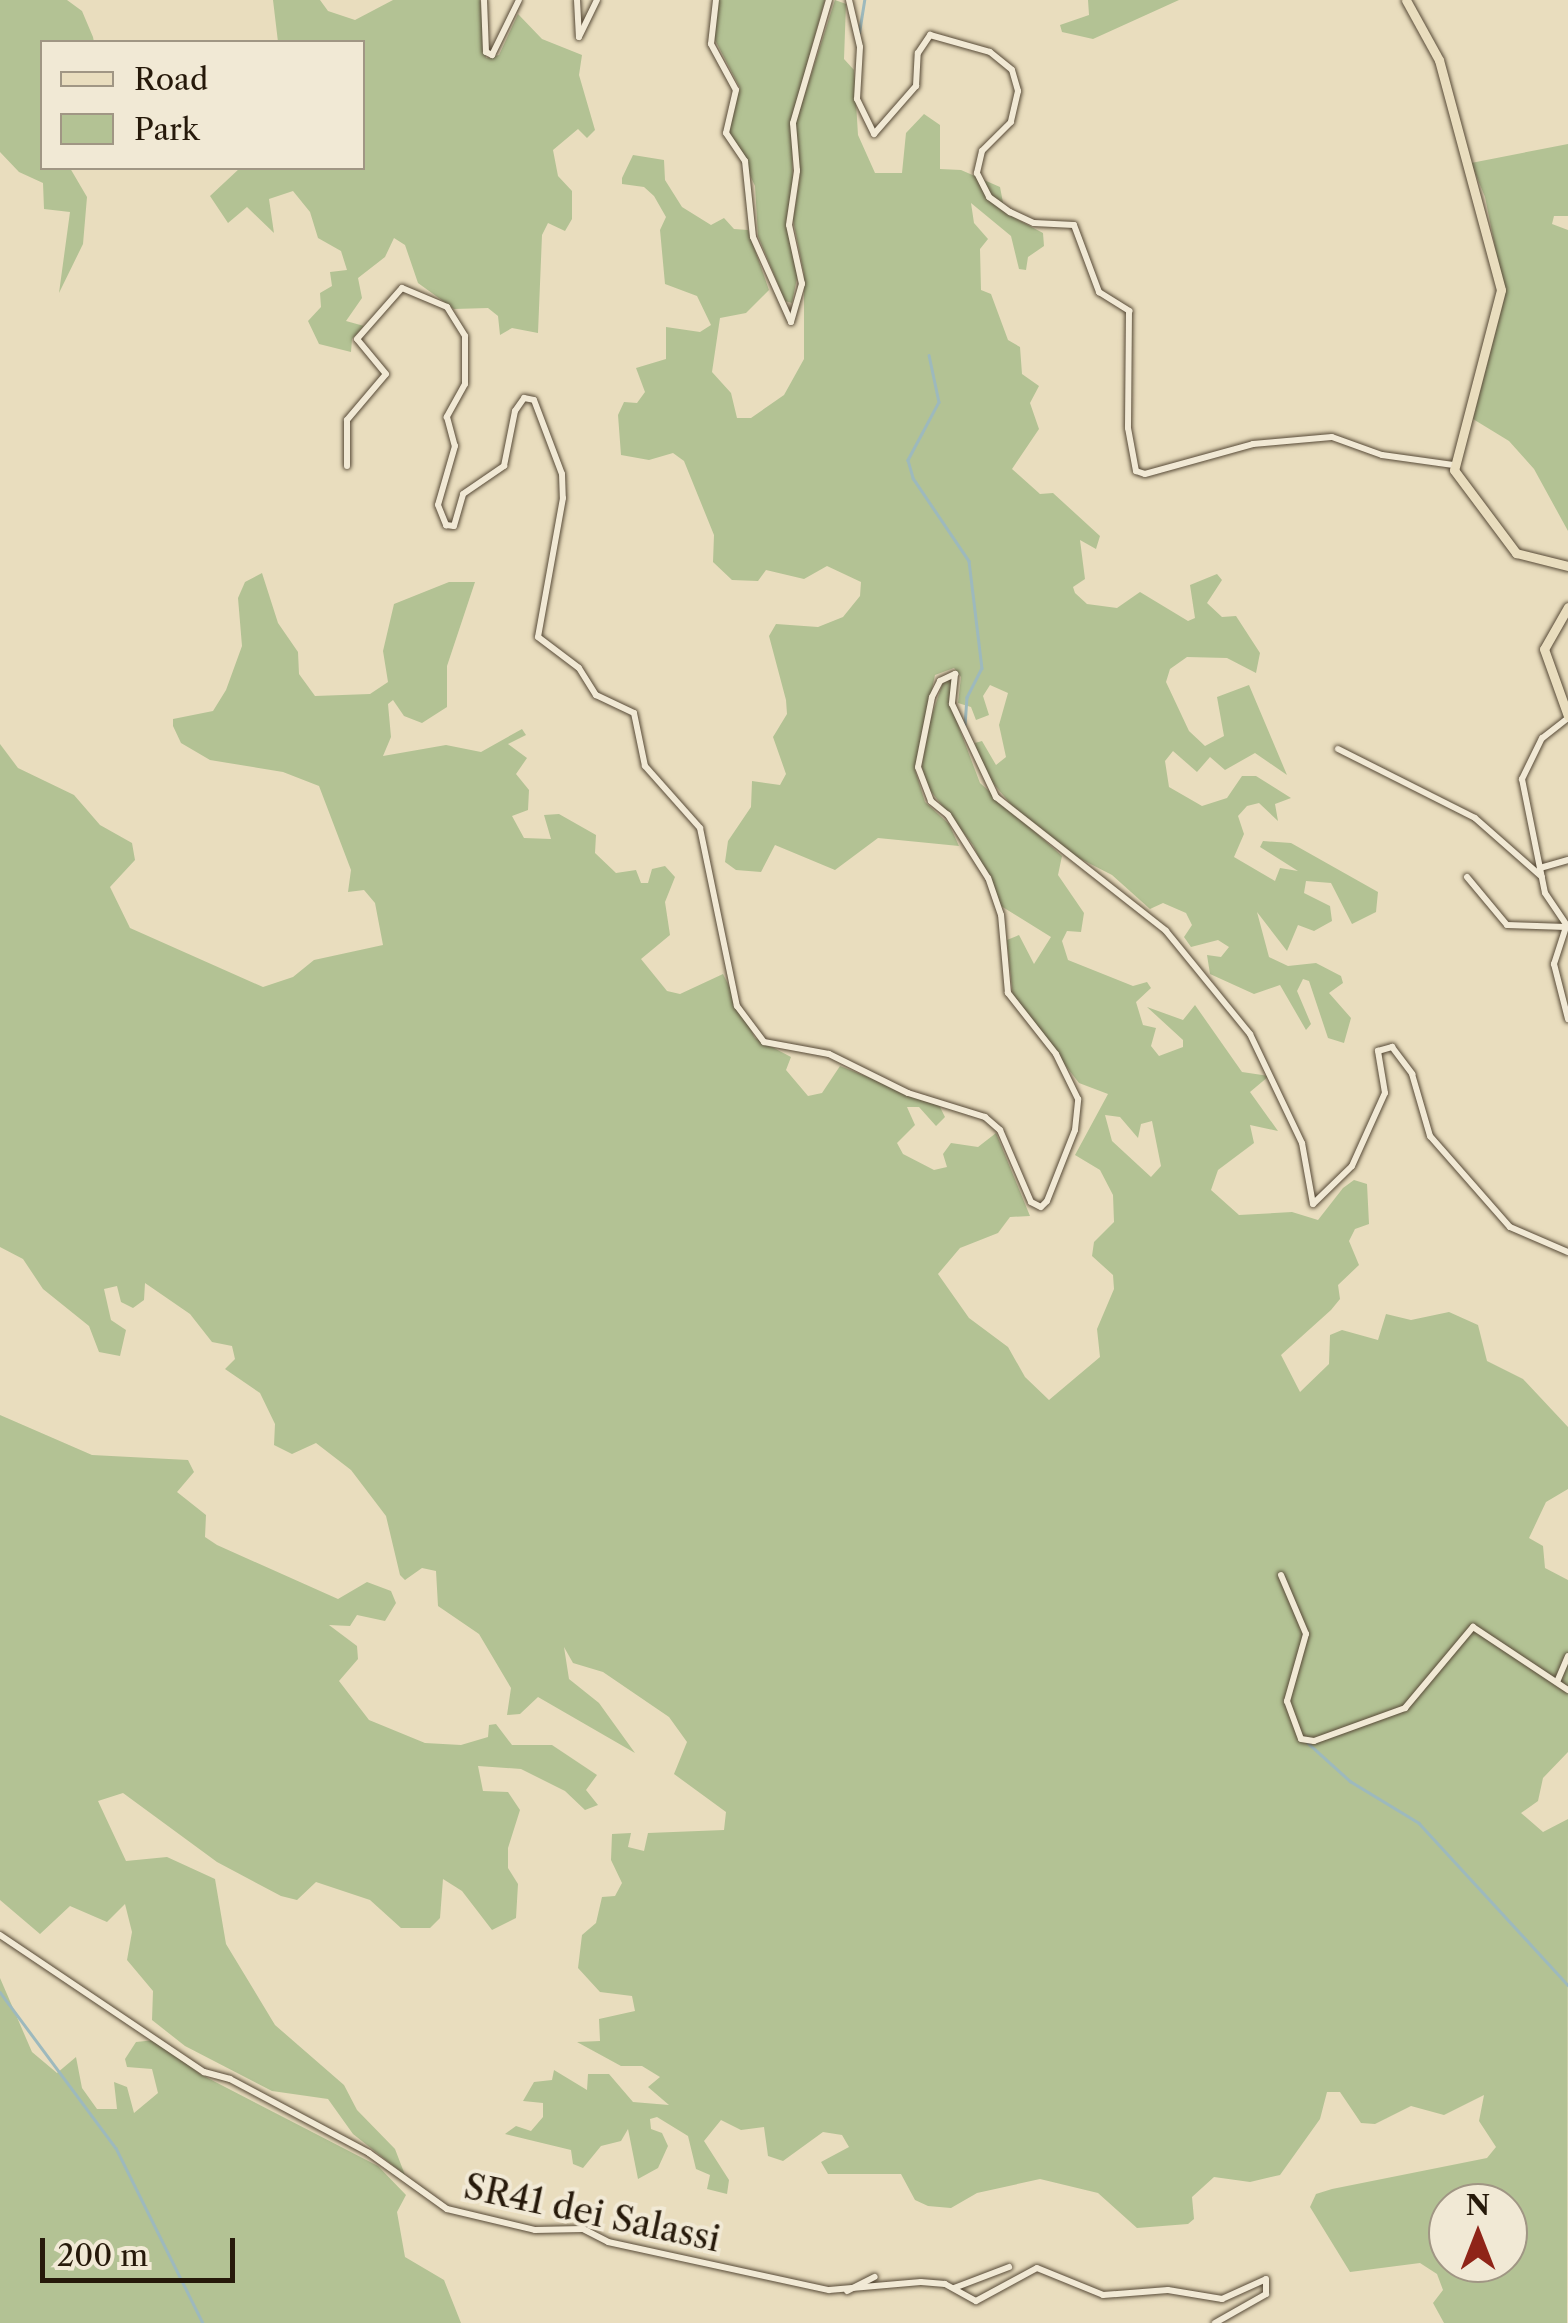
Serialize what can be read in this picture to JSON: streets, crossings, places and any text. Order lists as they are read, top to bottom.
{
  "streets": {
    "street": ["SR41 dei Salassi"]
  },
  "legend": ["Road", "Park"],
  "scale_bar": "200 m",
  "north": "top"
}
